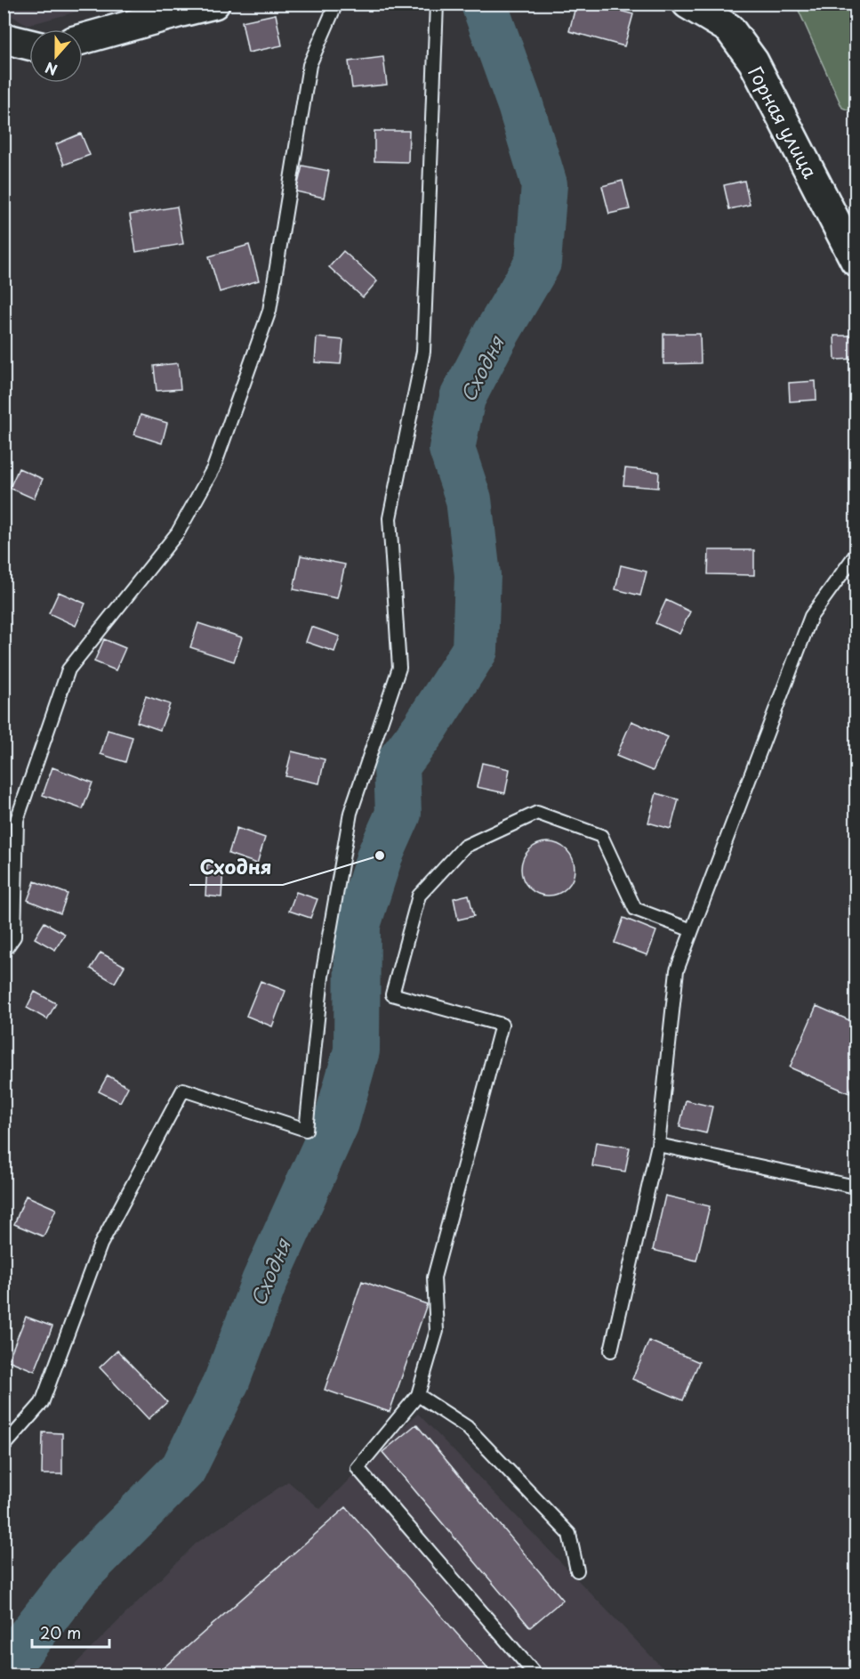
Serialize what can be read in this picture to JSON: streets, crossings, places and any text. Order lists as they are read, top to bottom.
{
  "streets": {
    "street": ["Горная улица"]
  },
  "water": ["Сходня"],
  "places": ["Сходня"],
  "scale_bar": "20 m",
  "north": "bottom"
}
